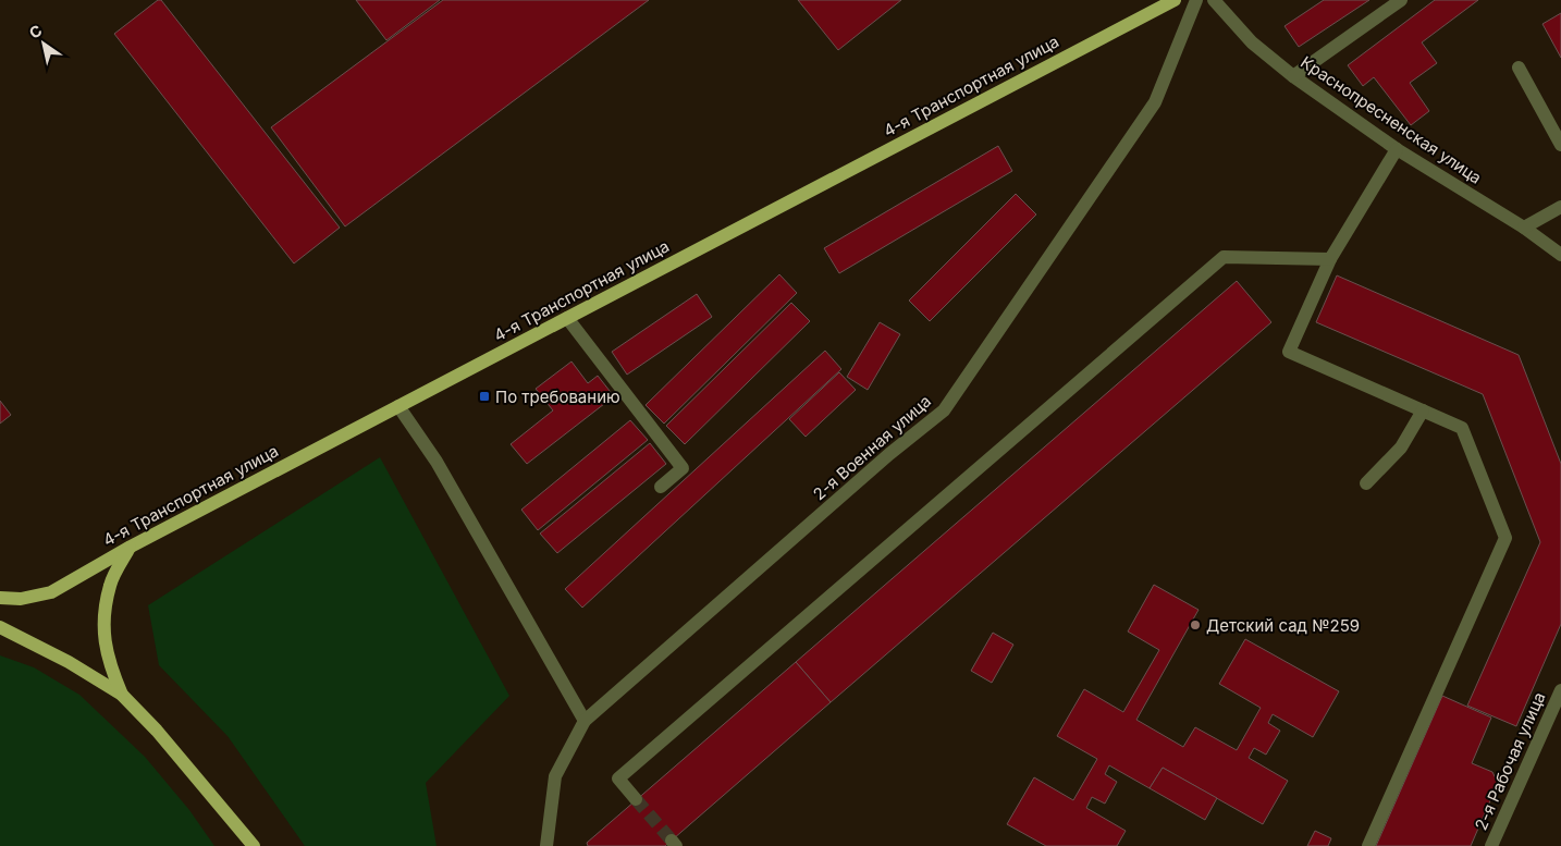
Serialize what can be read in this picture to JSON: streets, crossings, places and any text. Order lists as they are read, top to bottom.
{
  "streets": {
    "main road": ["4-я Транспортная улица"],
    "street": ["Краснопресненская улица", "2-я Военная улица", "2-я Рабочая улица"]
  },
  "places": {
    "transit": ["По требованию"],
    "other": ["Детский сад №259"]
  },
  "north": "top left"
}
